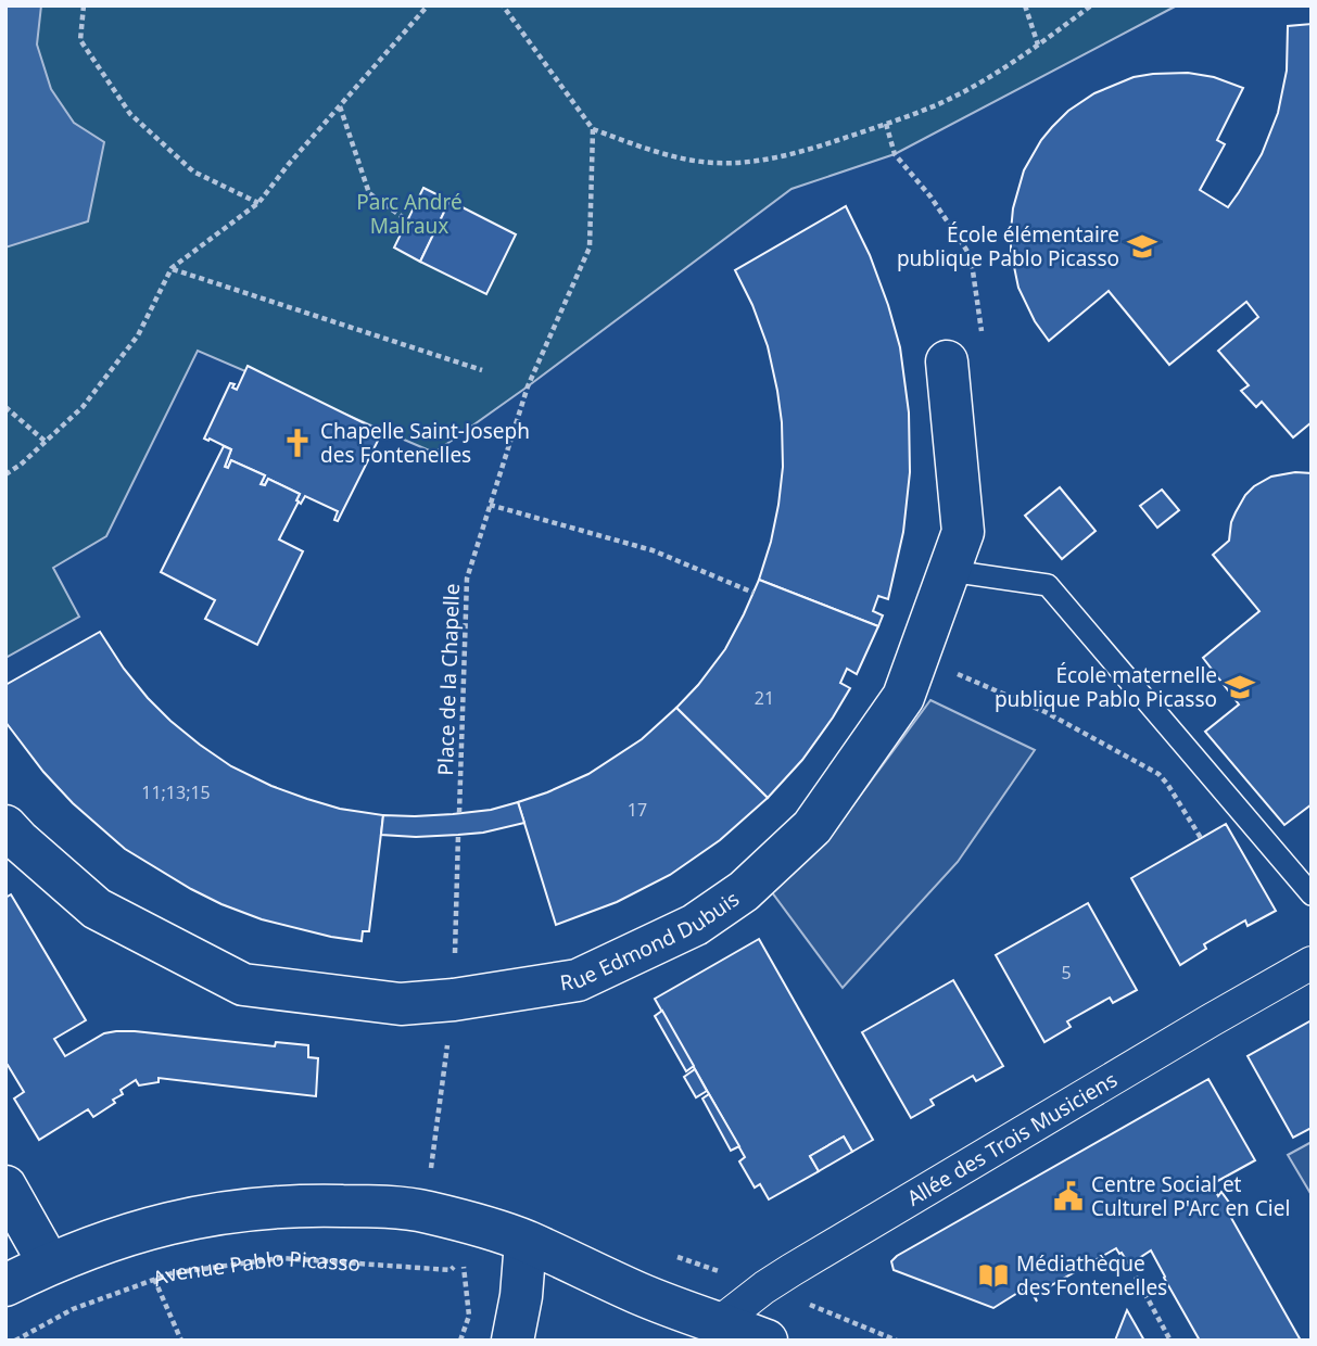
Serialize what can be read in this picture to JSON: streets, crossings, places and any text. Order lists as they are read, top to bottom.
{
  "streets": {
    "street": ["Rue Edmond Dubuis", "Allée des Trois Musiciens"],
    "path": ["Place de la Chapelle", "Avenue Pablo Picasso"]
  },
  "parks": ["Parc André Malraux"],
  "places": {
    "school or university": ["École élémentaire publique Pablo Picasso", "École maternelle publique Pablo Picasso"],
    "church": ["Chapelle Saint-Joseph des Fontenelles"],
    "public building": ["Centre Social et Culturel P'Arc en Ciel"],
    "library": ["Médiathèque des Fontenelles"]
  },
  "house_numbers": [
    "21",
    "11;13;15",
    "17",
    "5"
  ]
}
